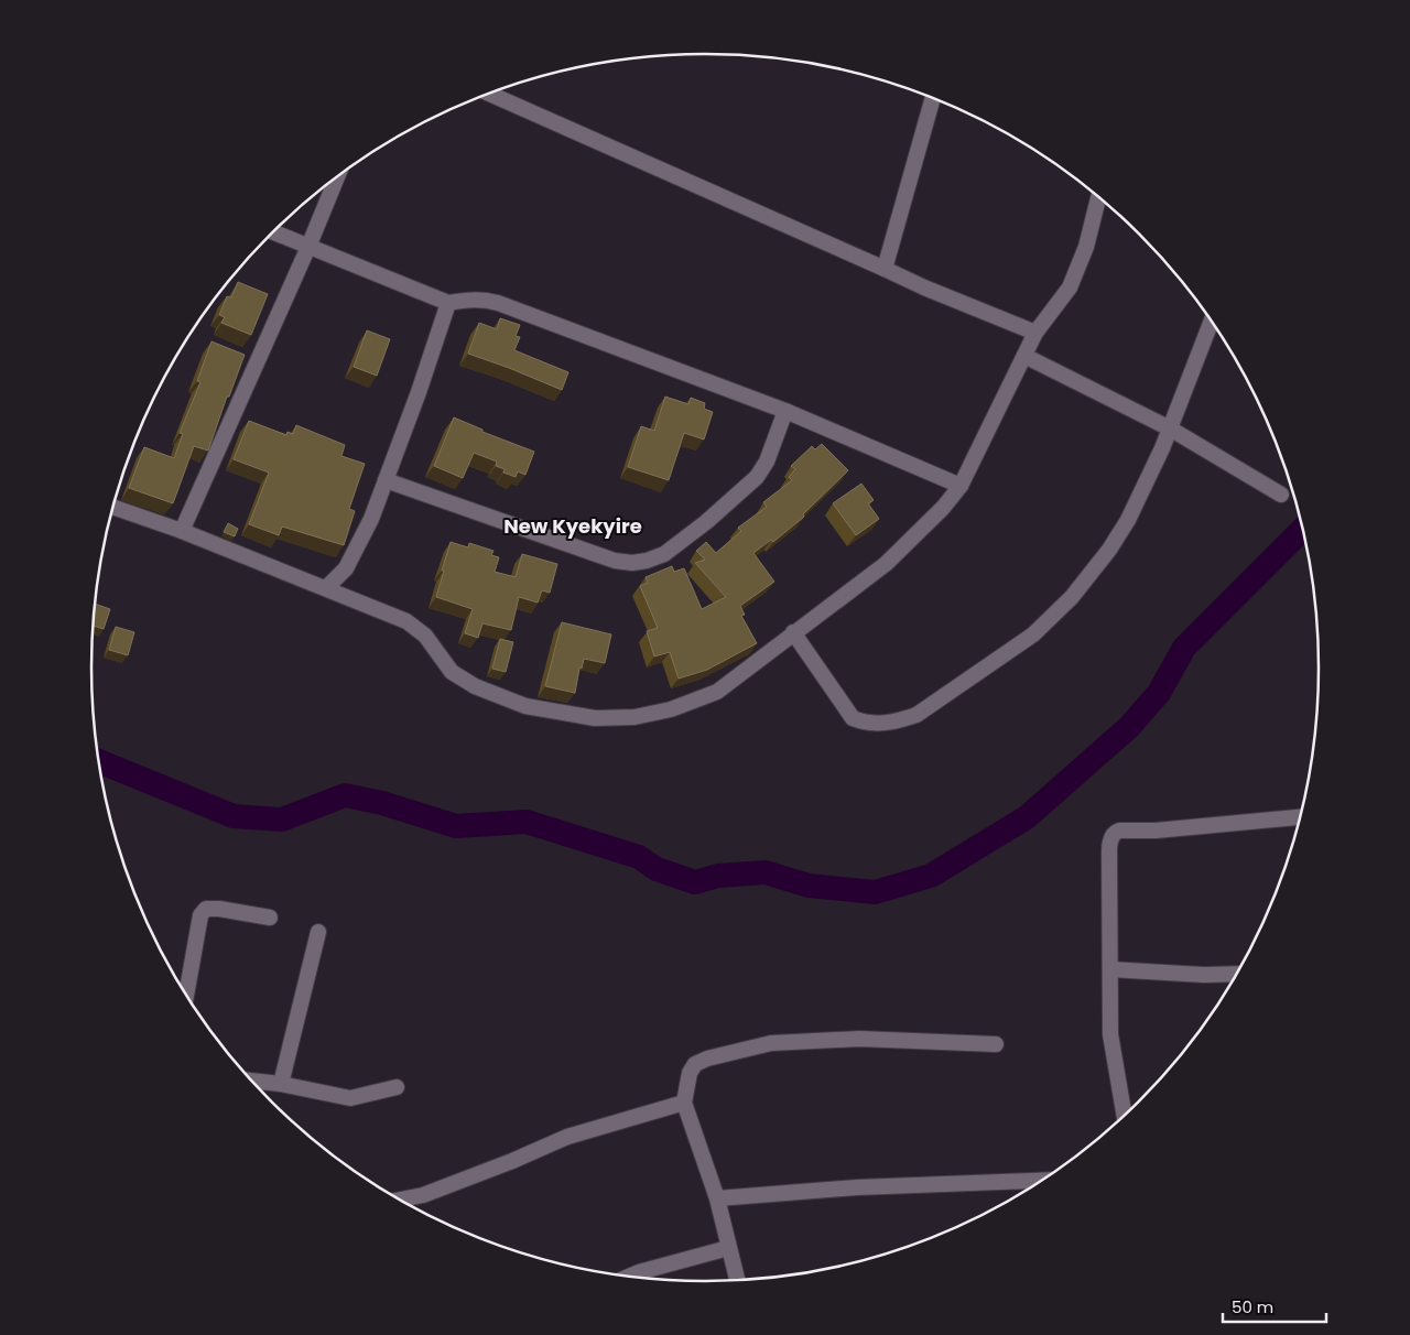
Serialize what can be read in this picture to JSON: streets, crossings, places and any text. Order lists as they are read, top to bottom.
{
  "districts": ["New Kyekyire"],
  "scale_bar": "50 m"
}
